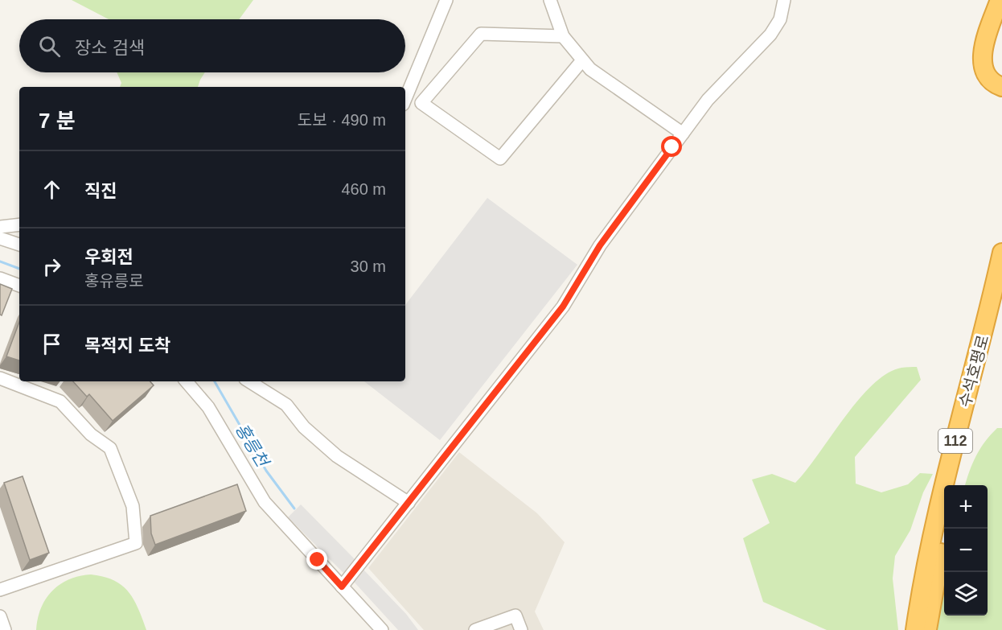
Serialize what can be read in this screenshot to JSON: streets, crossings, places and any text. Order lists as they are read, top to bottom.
{
  "streets": {
    "highway": ["수석호평로", "112"]
  },
  "water": ["홍릉천"],
  "page": {
    "search": "장소 검색",
    "heading": ["7 분", "도보 · 490 m"],
    "list": [
      ["직진", "460 m"],
      ["우회전", "홍유릉로", "30 m"],
      "목적지 도착"
    ],
    "map_buttons": ["+", "−"]
  }
}
